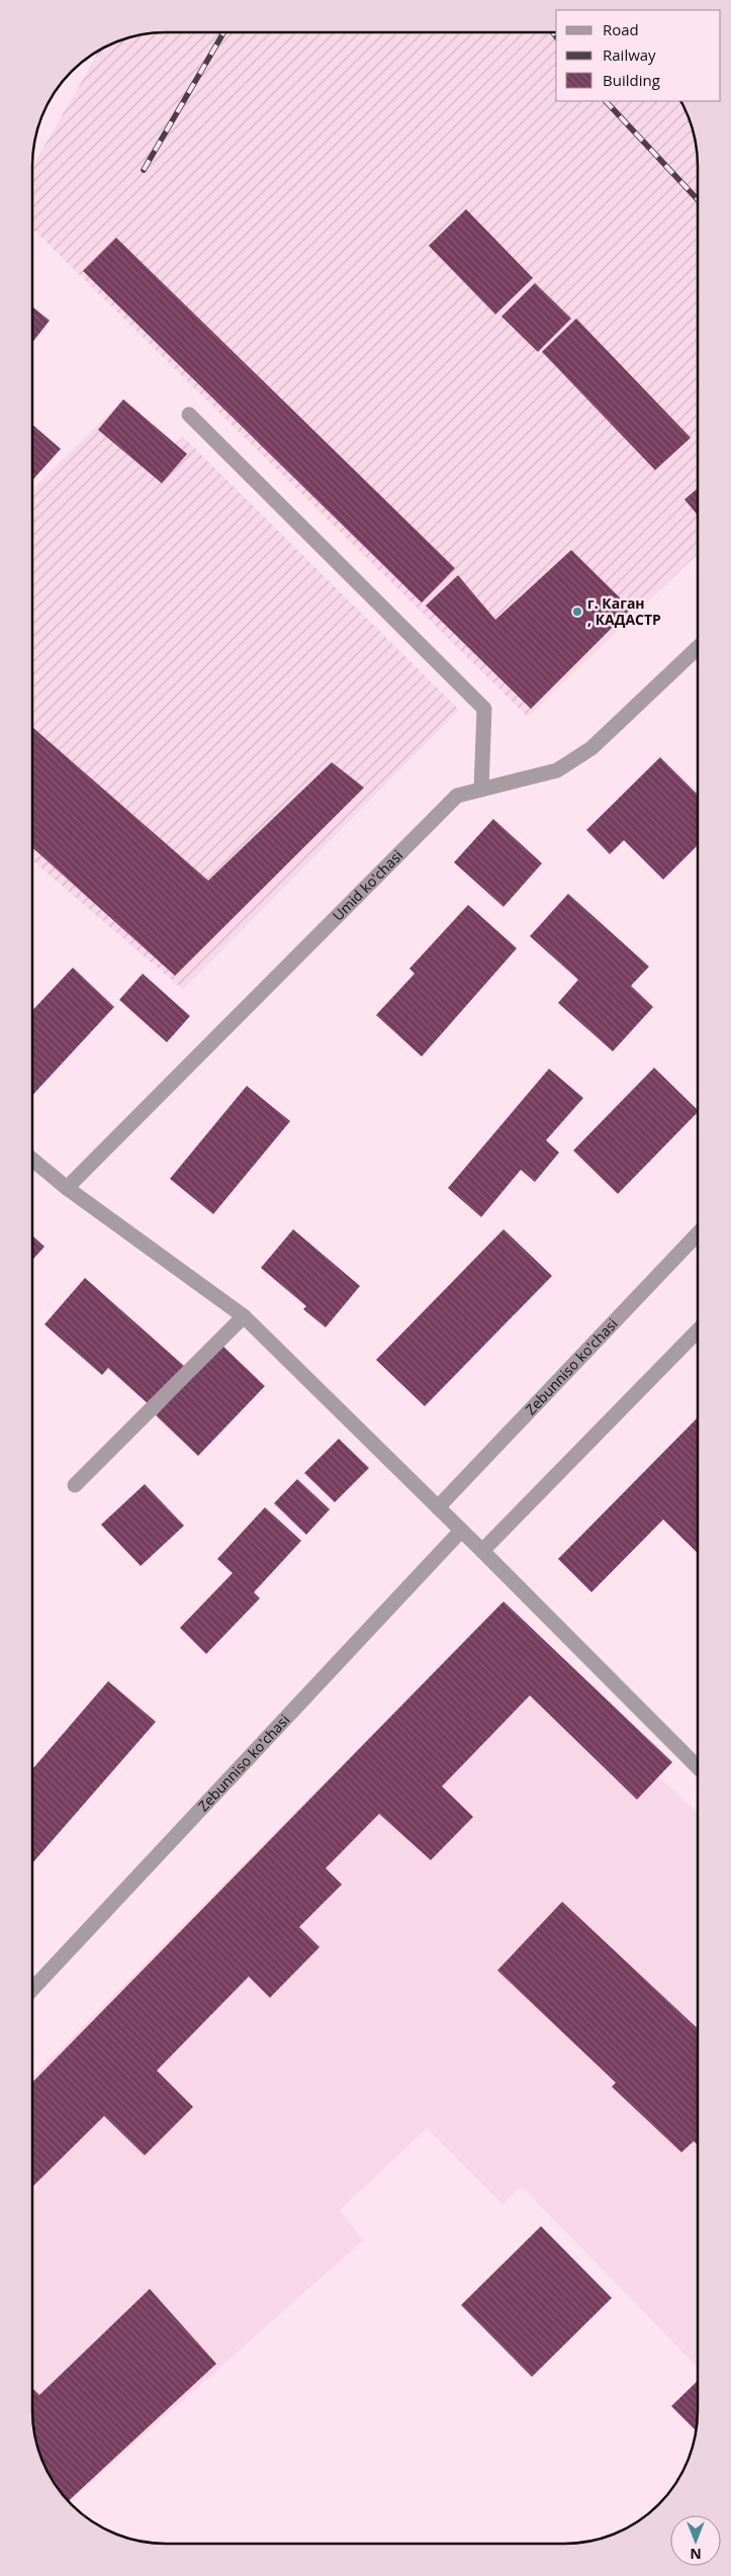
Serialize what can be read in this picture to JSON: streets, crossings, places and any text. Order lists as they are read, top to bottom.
{
  "streets": {
    "street": ["Umid ko'chasi", "Zebunniso ko'chasi"]
  },
  "places": ["г. Каган , КАДАСТР"],
  "legend": ["Road", "Railway", "Building"],
  "north": "bottom"
}
